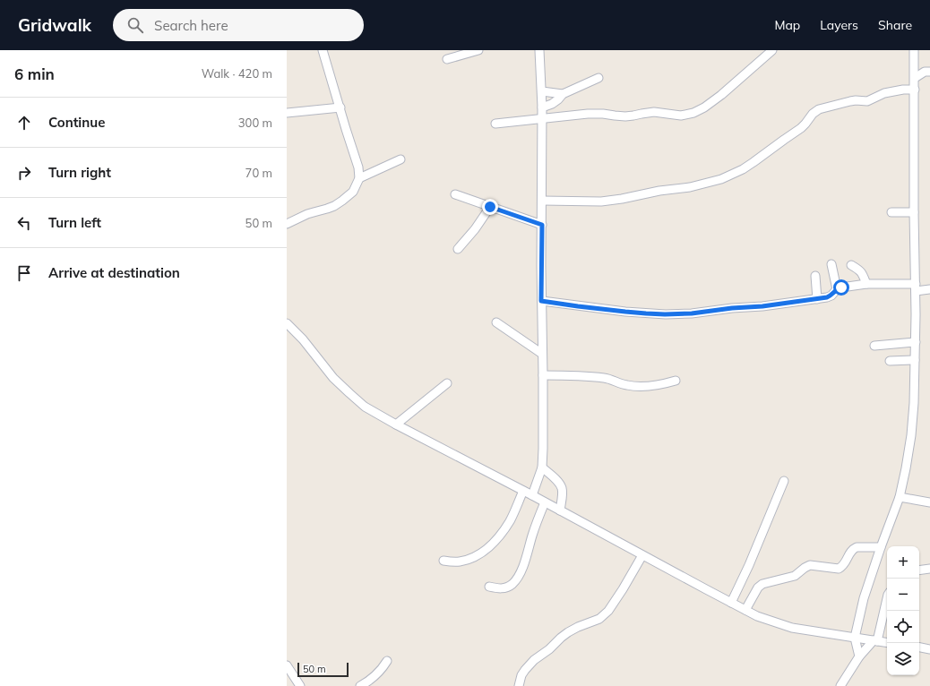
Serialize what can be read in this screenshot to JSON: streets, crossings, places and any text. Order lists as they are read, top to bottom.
{
  "scale_bar": "50 m",
  "page": {
    "header": "Gridwalk",
    "search": "Search here",
    "nav": ["Map", "Layers", "Share"],
    "heading": ["6 min", "Walk · 420 m"],
    "list": [
      ["Continue", "300 m"],
      ["Turn right", "70 m"],
      ["Turn left", "50 m"],
      "Arrive at destination"
    ],
    "map_buttons": ["+", "−"],
    "scale": "50 m"
  }
}
